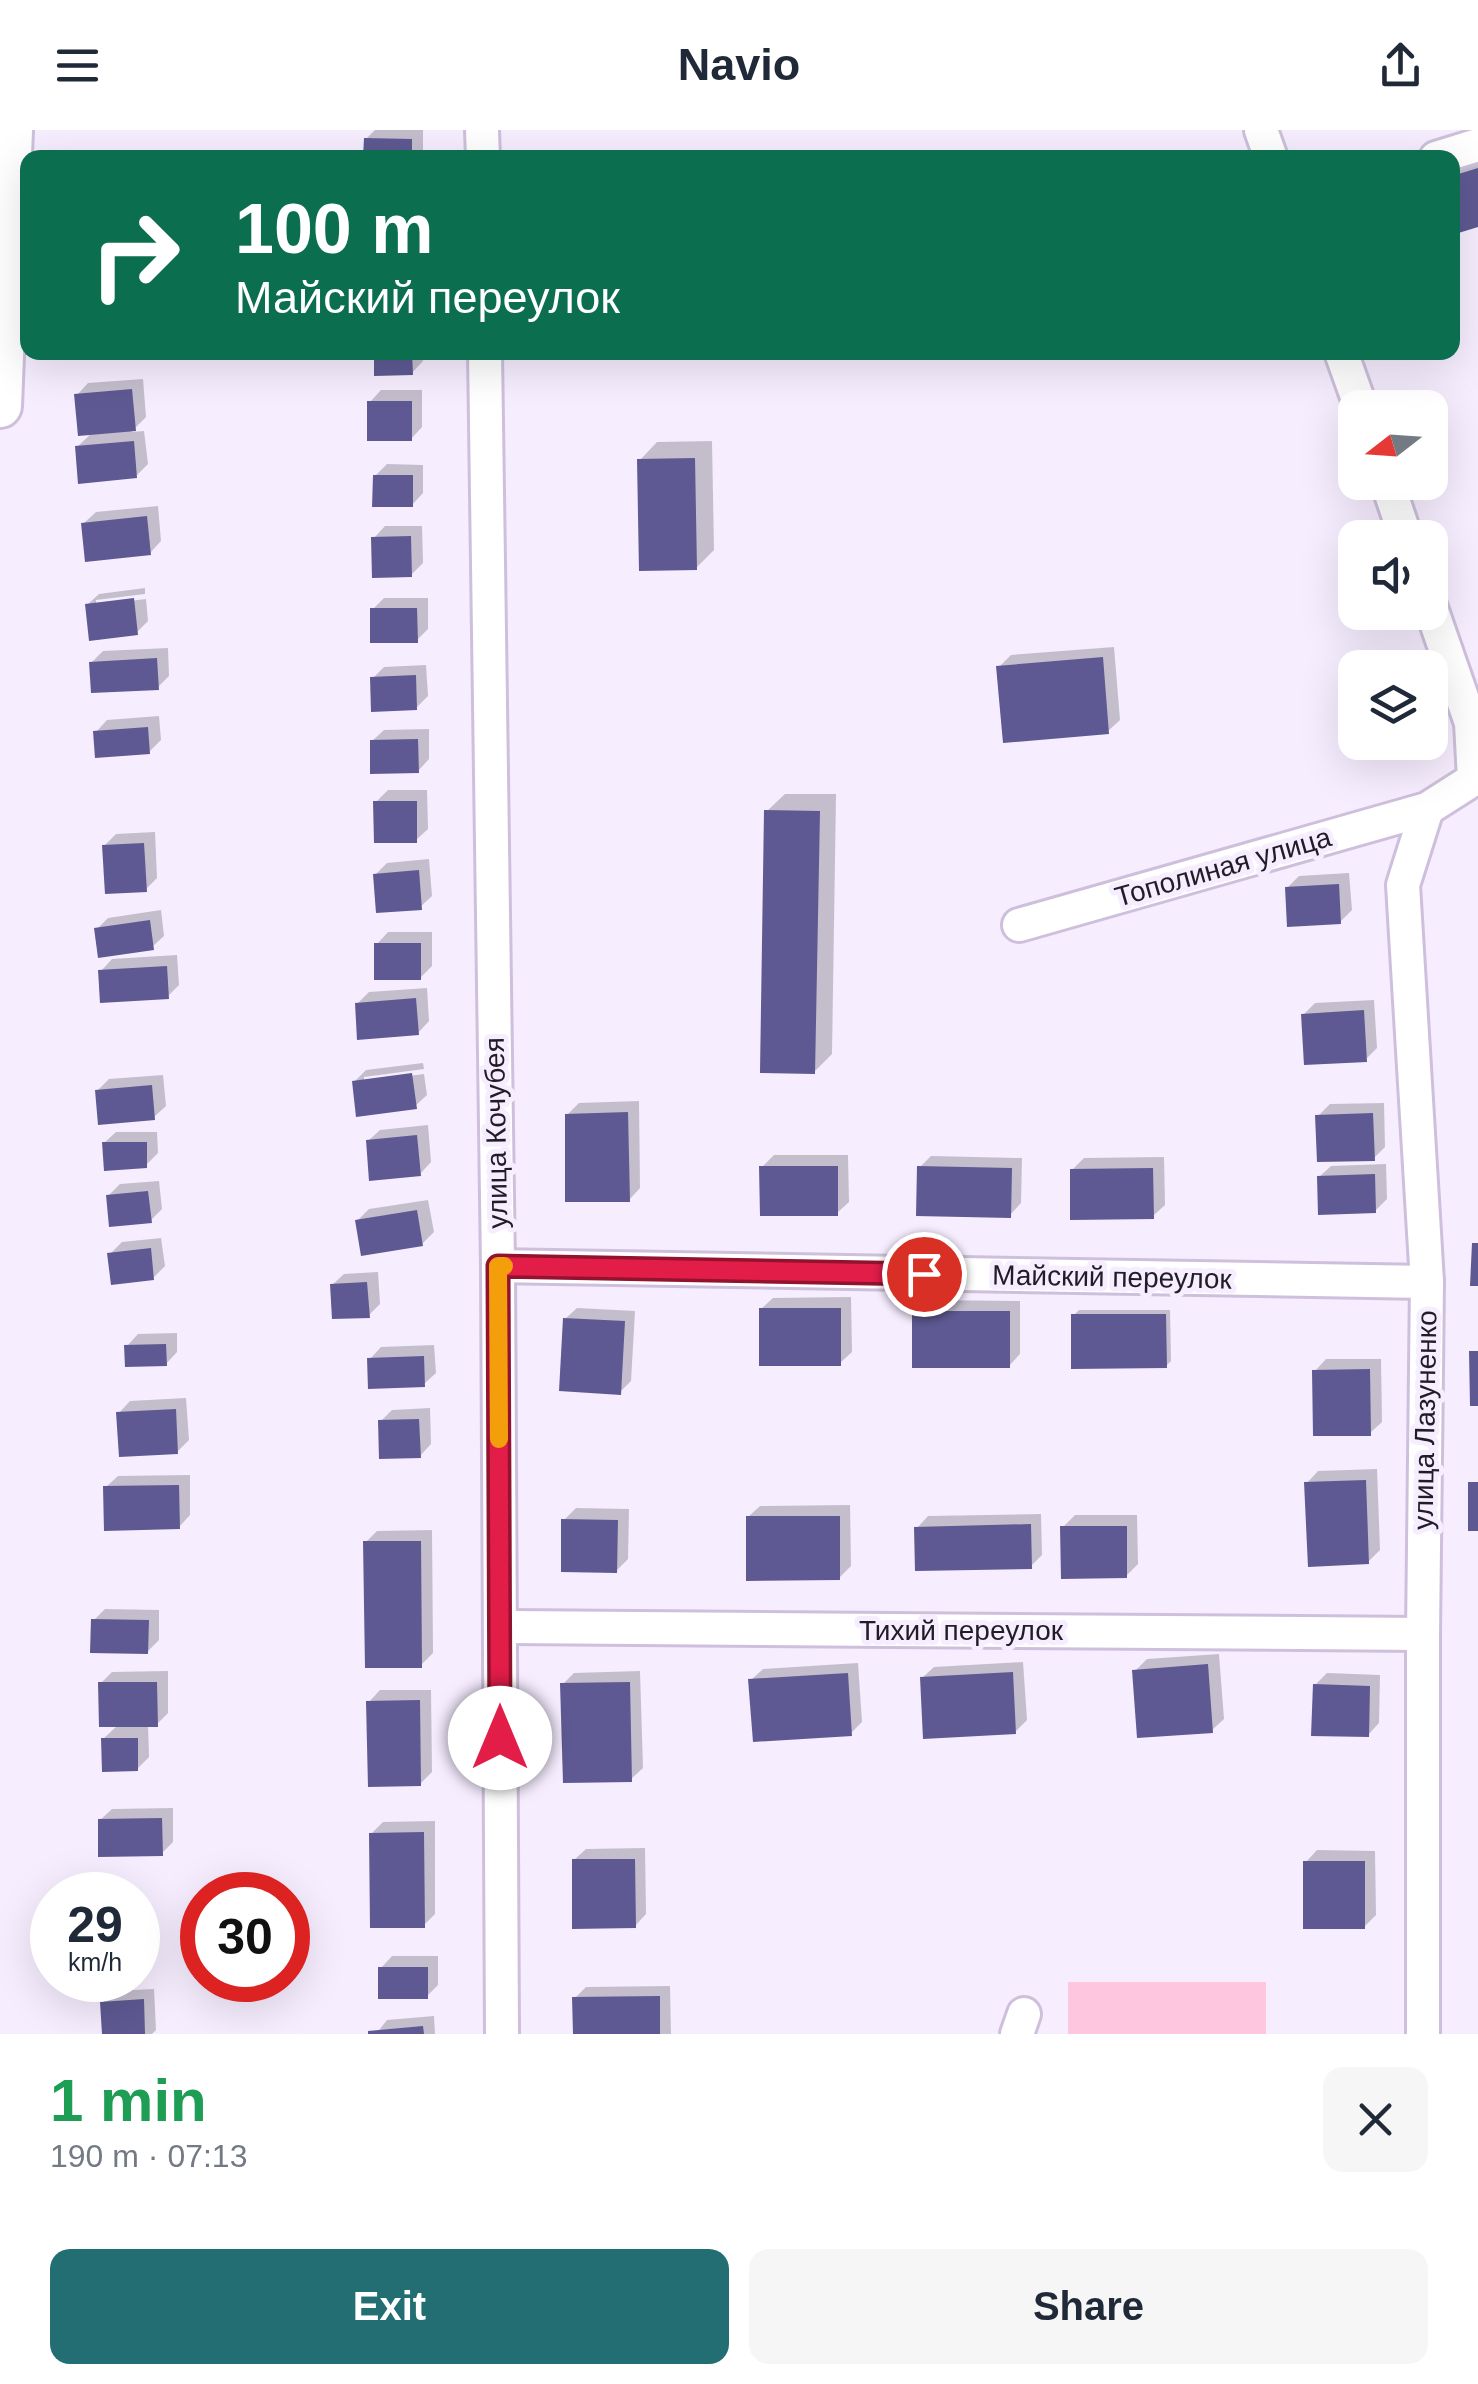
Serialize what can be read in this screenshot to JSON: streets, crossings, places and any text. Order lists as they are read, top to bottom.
{
  "streets": {
    "street": [
      "Тополиная улица",
      "улица Кочубея",
      "Майский переулок",
      "улица Лазуненко",
      "Тихий переулок"
    ]
  },
  "crossings": [
    ["Тополиная улица", "улица Лазуненко"],
    ["улица Кочубея", "Майский переулок"],
    ["улица Кочубея", "Тихий переулок"],
    ["Майский переулок", "улица Лазуненко"],
    ["улица Лазуненко", "Тихий переулок"]
  ],
  "north": "left",
  "page": {
    "header": "Navio",
    "turn": ["100 m", "Майский переулок"],
    "speed": "29 km/h",
    "limit": "30",
    "heading": ["1 min", "190 m · 07:13"],
    "buttons": ["Exit", "Share"]
  }
}
